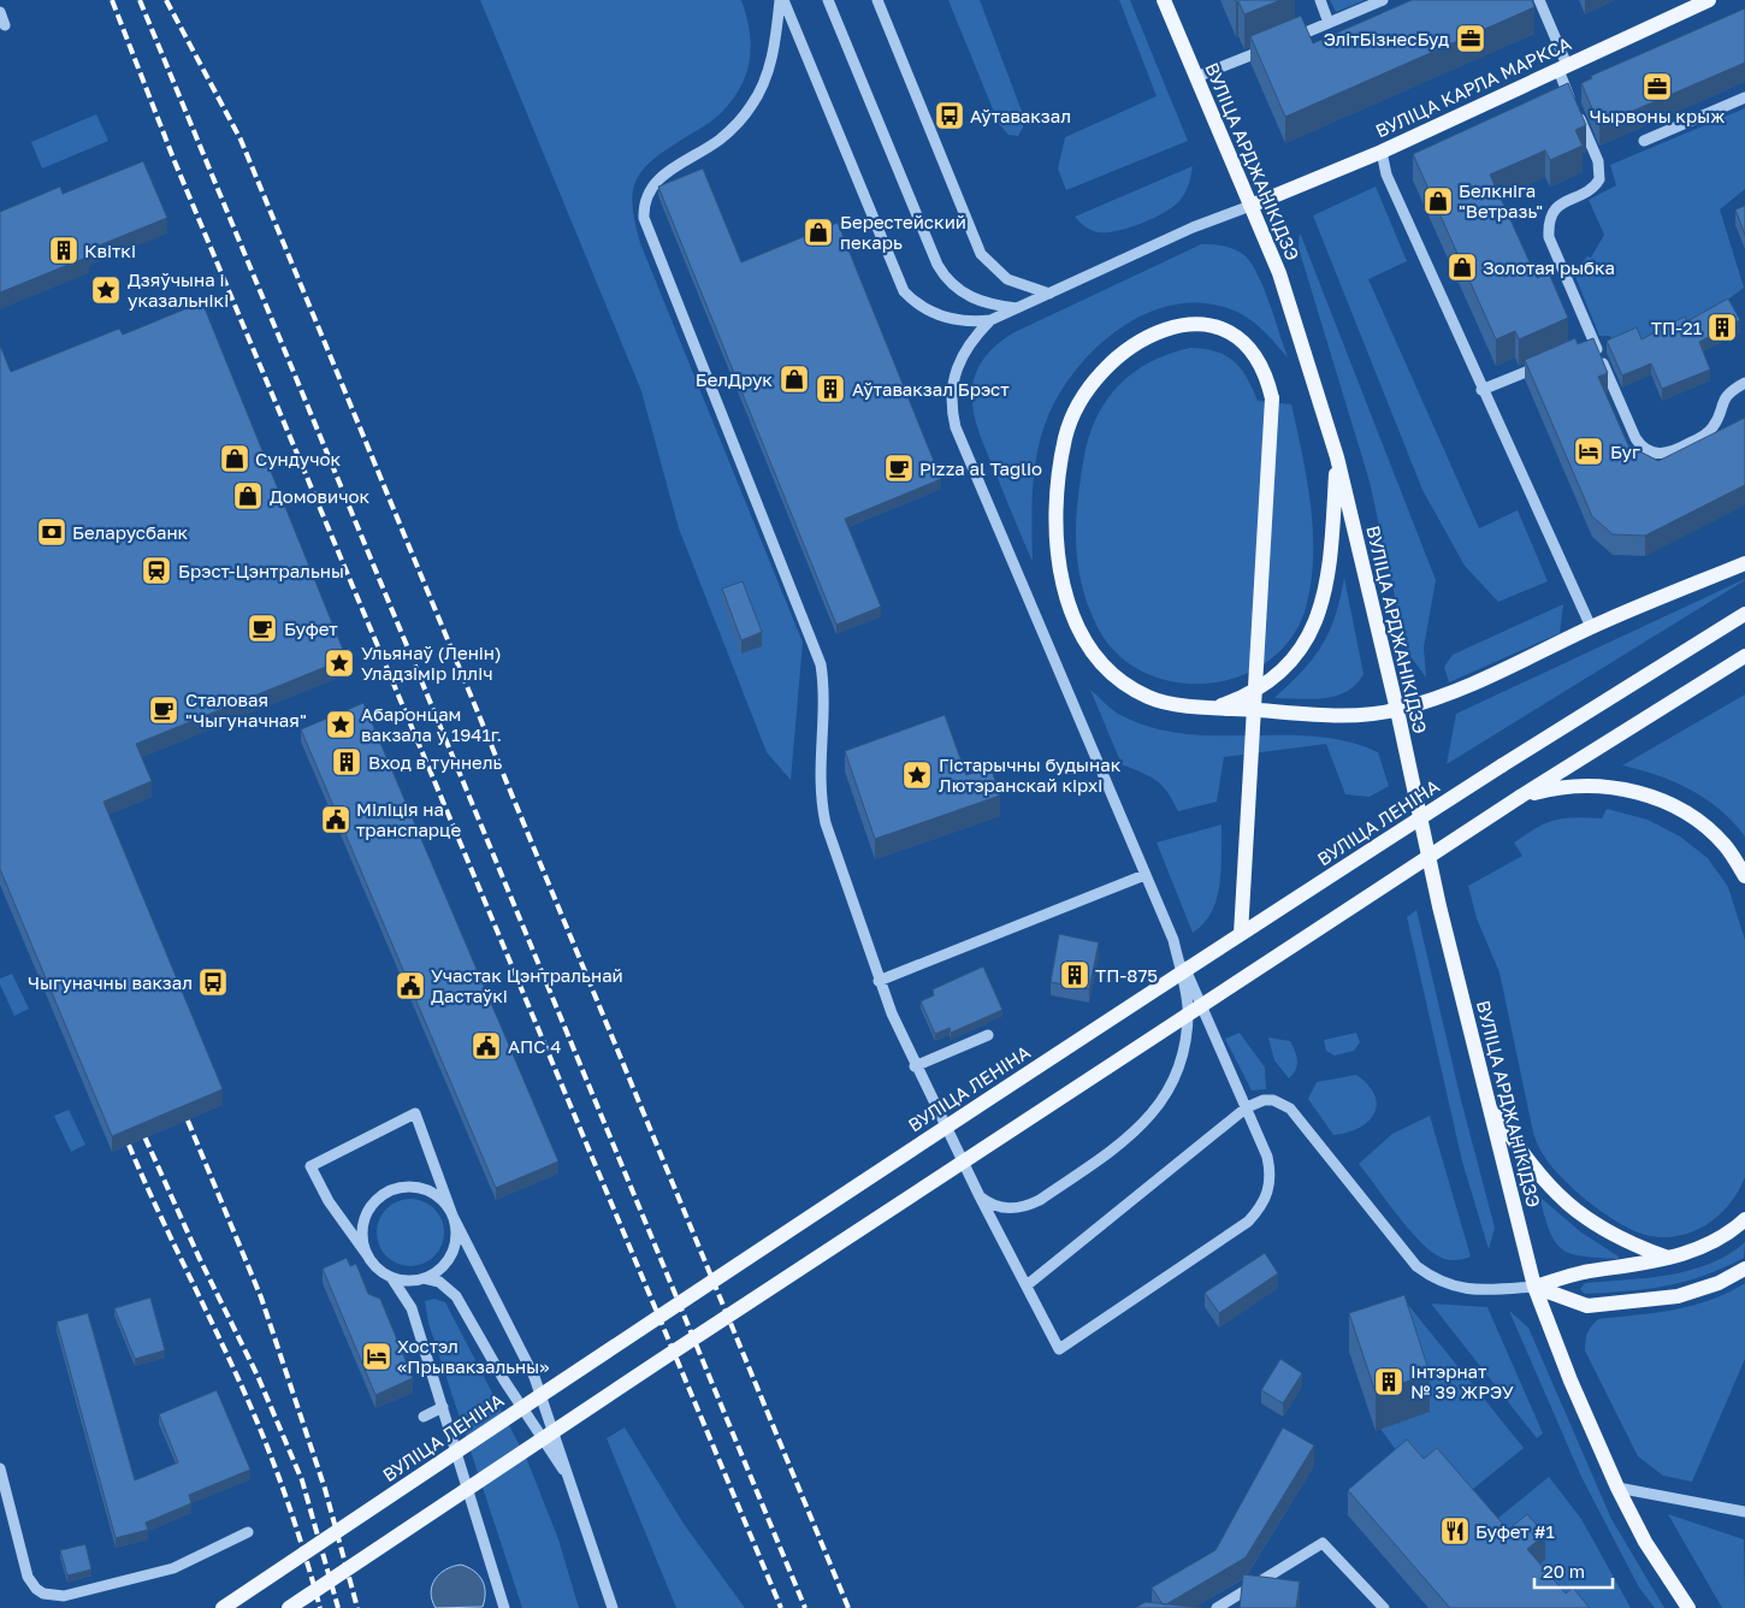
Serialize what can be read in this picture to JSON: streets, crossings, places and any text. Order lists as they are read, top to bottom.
{
  "streets": {
    "main road": ["ВУЛІЦА КАРЛА МАРКСА", "ВУЛІЦА АРДЖАНІКІДЗЭ", "ВУЛІЦА ЛЕНІНА"]
  },
  "crossings": [
    ["ВУЛІЦА КАРЛА МАРКСА", "ВУЛІЦА АРДЖАНІКІДЗЭ"]
  ],
  "places": {
    "office": ["ЭлітБізнесБуд", "Чырвоны крыж"],
    "bus stop": ["Аўтавакзал", "Чыгуначны вакзал"],
    "shop": [
      "Белкніга \"Ветразь\"",
      "Берестейский пекарь",
      "Золотая рыбка",
      "БелДрук",
      "Сундучок",
      "Домовичок"
    ],
    "building": [
      "Квіткі",
      "ТП-21",
      "Аўтавакзал Брэст",
      "Вход в туннель",
      "ТП-875",
      "Інтэрнат № 39 ЖРЭУ"
    ],
    "place": [
      "Дзяўчына і указальнікі",
      "Ульянаў (Ленін) Уладзімір Ілліч",
      "Абаронцам вакзала у 1941г.",
      "Гістарычны будынак Лютэранскай кірхі"
    ],
    "hotel": ["Буг", "Хостэл «Прывакзальны»"],
    "cafe": ["Pizza al Taglio", "Буфет", "Сталовая \"Чыгуначная\""],
    "bank": ["Беларусбанк"],
    "station": ["Брэст-Цэнтральны"],
    "public building": ["Міліція на транспарце", "Участак Цэнтральнай Дастаўкі", "АПС 4"],
    "restaurant": ["Буфет #1"]
  },
  "scale_bar": "20 m"
}
